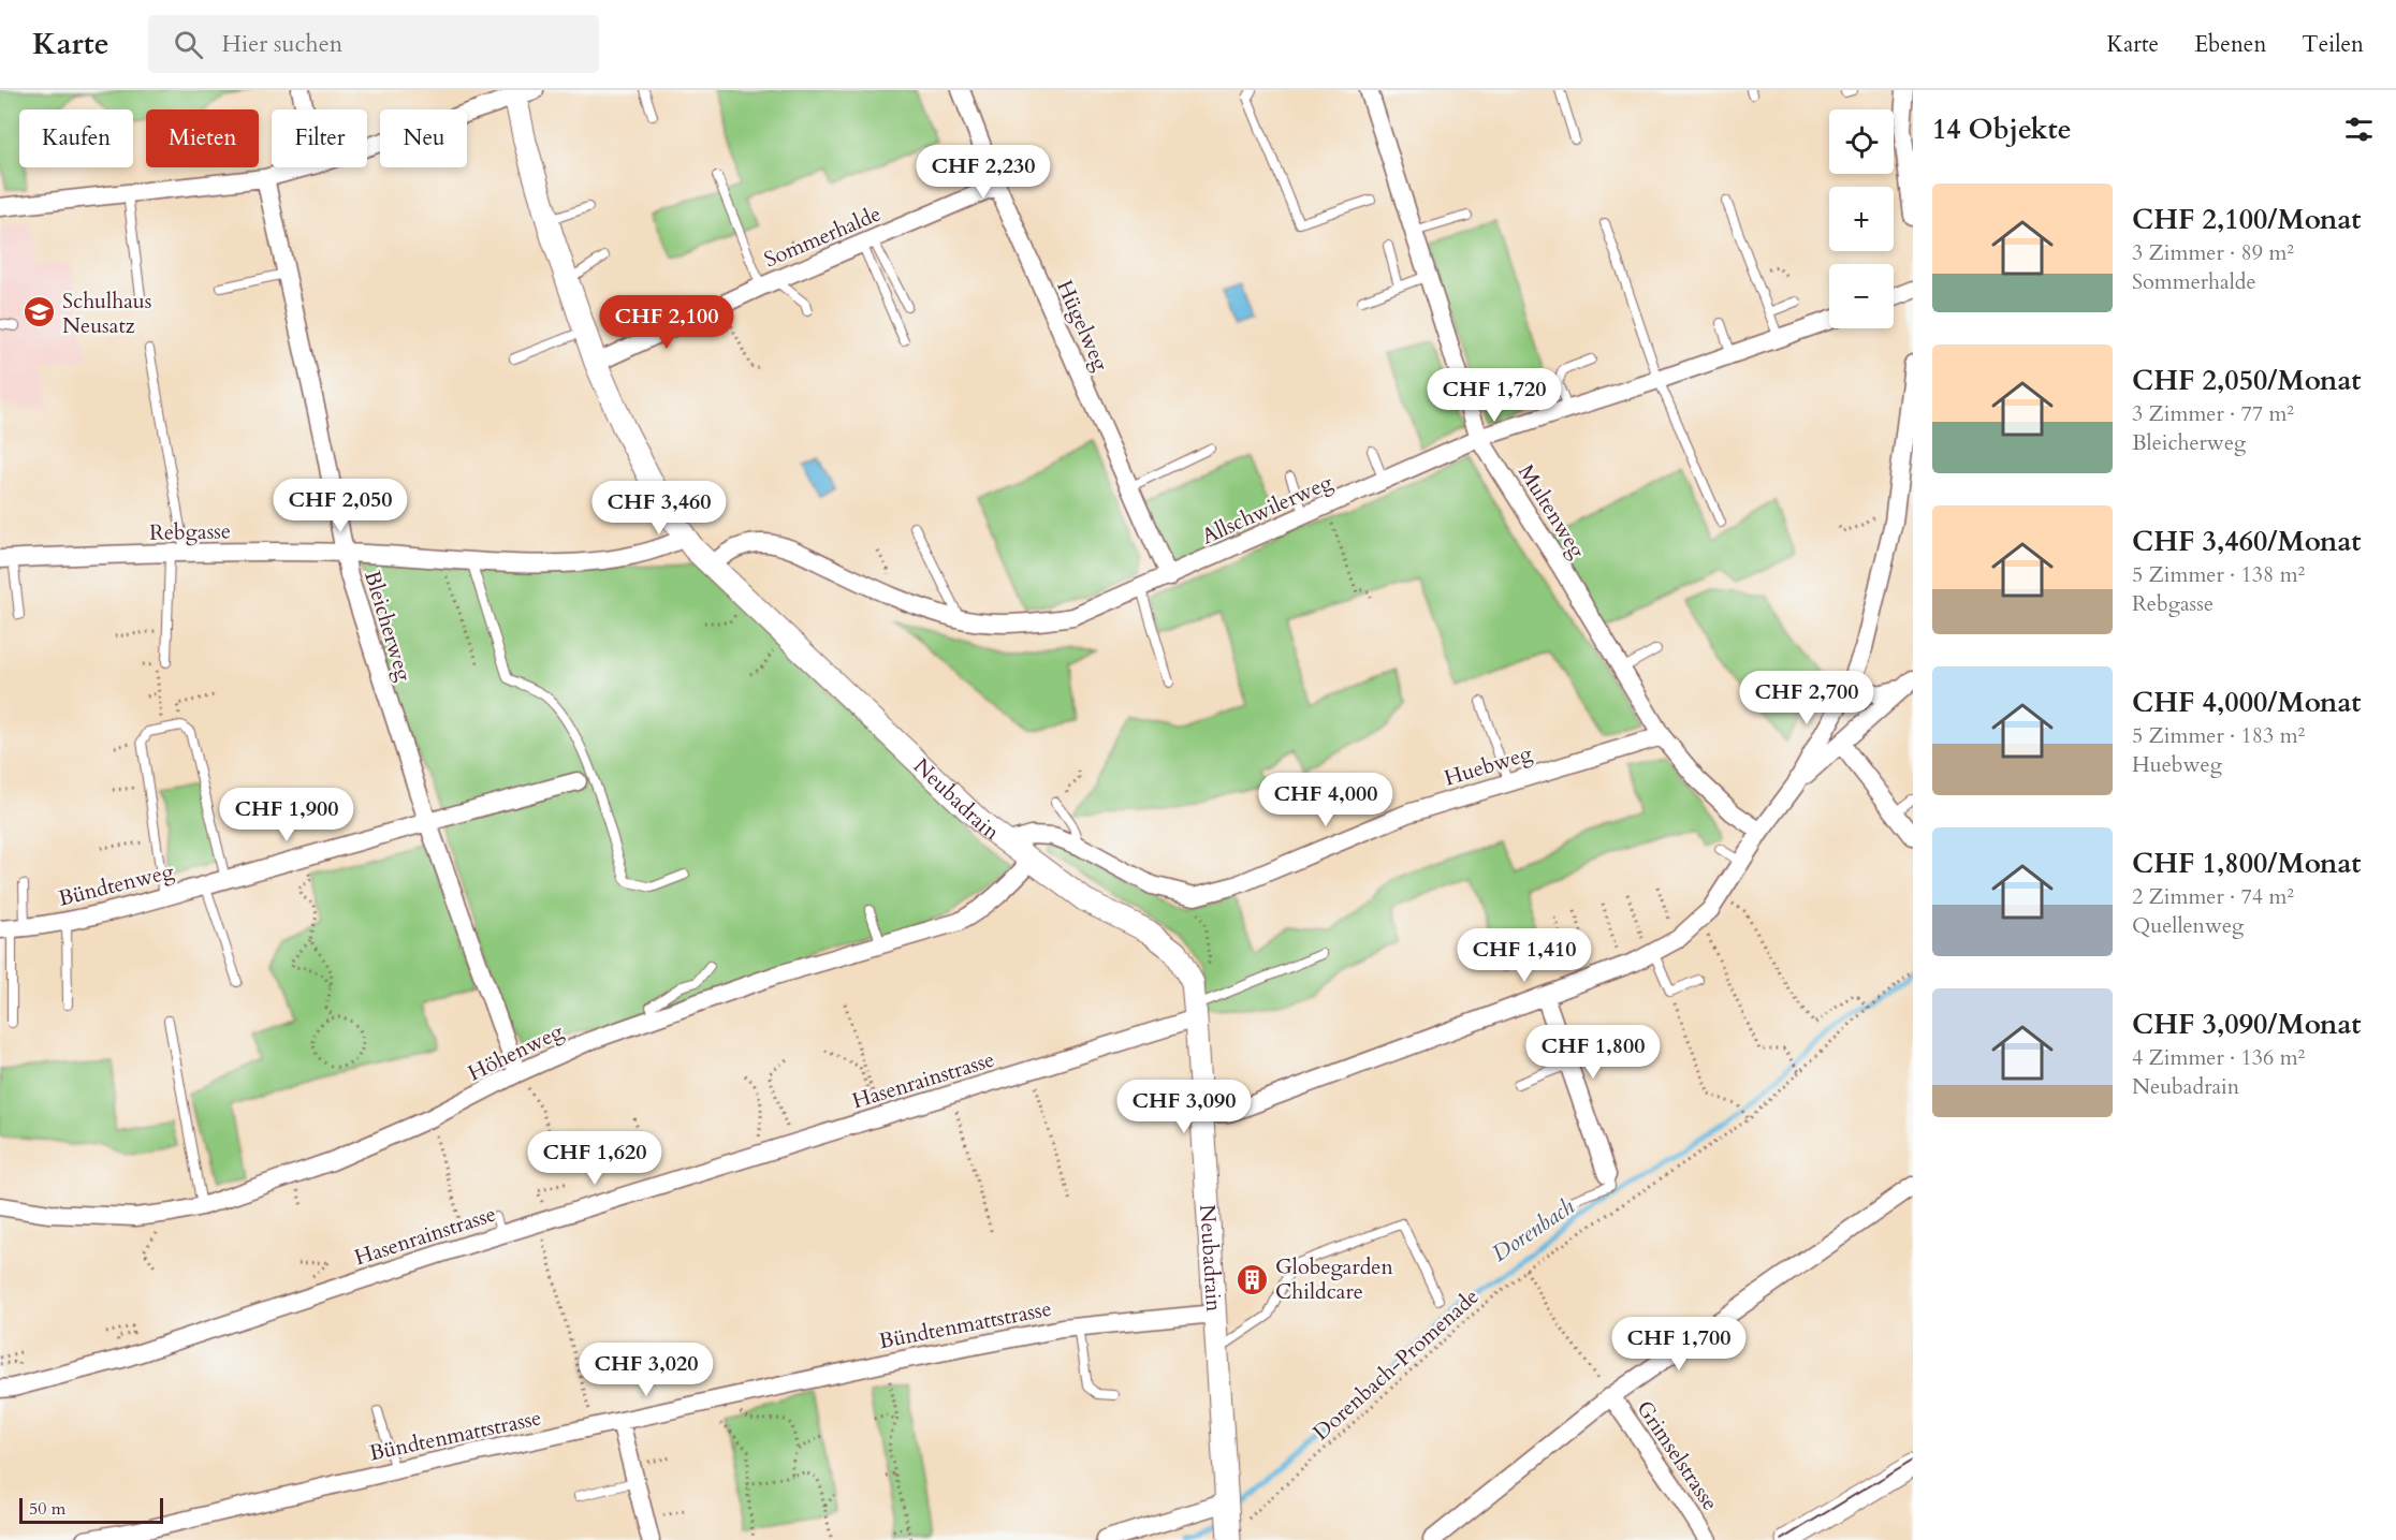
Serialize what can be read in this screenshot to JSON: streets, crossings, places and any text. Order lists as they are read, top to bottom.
{
  "streets": {
    "street": [
      "Sommerhalde",
      "Hügelweg",
      "Allschwilerweg",
      "Multenweg",
      "Rebgasse",
      "Bleicherweg",
      "Huebweg",
      "Neubadrain",
      "Bündtenweg",
      "Höhenweg",
      "Hasenrainstrasse",
      "Bündtenmattstrasse",
      "Grimselstrasse"
    ],
    "path": ["Dorenbach-Promenade"]
  },
  "crossings": [
    ["Sommerhalde", "Hügelweg"],
    ["Sommerhalde", "Neubadrain"],
    ["Hügelweg", "Allschwilerweg"],
    ["Allschwilerweg", "Multenweg"],
    ["Allschwilerweg", "Neubadrain"],
    ["Multenweg", "Huebweg"],
    ["Rebgasse", "Bleicherweg"],
    ["Rebgasse", "Neubadrain"],
    ["Bleicherweg", "Bündtenweg"],
    ["Bleicherweg", "Höhenweg"],
    ["Huebweg", "Neubadrain"],
    ["Neubadrain", "Höhenweg"],
    ["Neubadrain", "Hasenrainstrasse"],
    ["Neubadrain", "Bündtenmattstrasse"],
    ["Neubadrain", "Dorenbach-Promenade"]
  ],
  "water": ["Dorenbach"],
  "places": {
    "school or university": ["Schulhaus Neusatz"],
    "building": ["Globegarden Childcare"]
  },
  "scale_bar": "50 m",
  "page": {
    "header": "Karte",
    "search": "Hier suchen",
    "nav": ["Karte", "Ebenen", "Teilen"],
    "heading": "14 Objekte",
    "map_buttons": ["+", "−"],
    "chip": [
      "Kaufen",
      "Mieten",
      "Filter",
      "Neu"
    ],
    "price": [
      "CHF 2,230",
      "CHF 2,100",
      "CHF 1,720",
      "CHF 2,050",
      "CHF 3,460",
      "CHF 2,700",
      "CHF 4,000",
      "CHF 1,900",
      "CHF 1,410",
      "CHF 1,800",
      "CHF 3,090",
      "CHF 1,620",
      "CHF 1,700",
      "CHF 3,020"
    ],
    "list": [
      {
        "name": "CHF 2,100/Monat",
        "note": "3 Zimmer · 89 m² · Sommerhalde"
      },
      {
        "name": "CHF 2,050/Monat",
        "note": "3 Zimmer · 77 m² · Bleicherweg"
      },
      {
        "name": "CHF 3,460/Monat",
        "note": "5 Zimmer · 138 m² · Rebgasse"
      },
      {
        "name": "CHF 4,000/Monat",
        "note": "5 Zimmer · 183 m² · Huebweg"
      },
      {
        "name": "CHF 1,800/Monat",
        "note": "2 Zimmer · 74 m² · Quellenweg"
      },
      {
        "name": "CHF 3,090/Monat",
        "note": "4 Zimmer · 136 m² · Neubadrain"
      }
    ],
    "scale": "50 m"
  }
}
